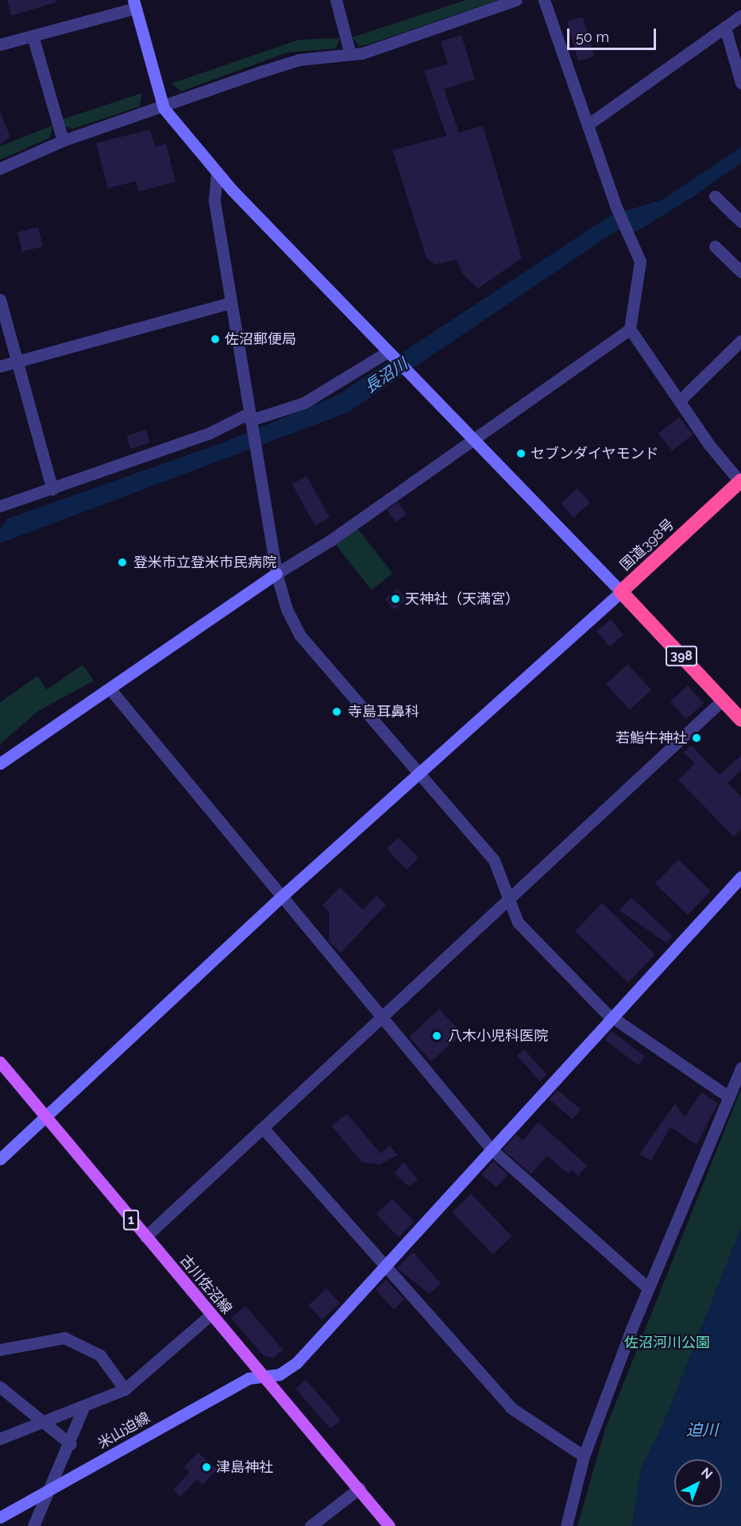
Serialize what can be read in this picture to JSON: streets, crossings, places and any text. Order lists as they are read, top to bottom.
{
  "streets": {
    "highway": ["国道398号", "398"],
    "main road": ["1", "古川佐沼線"],
    "street": ["米山迫線"]
  },
  "crossings": [
    ["古川佐沼線", "米山迫線"]
  ],
  "water": ["長沼川", "迫川"],
  "parks": ["佐沼河川公園"],
  "places": [
    "佐沼郵便局",
    "セブンダイヤモンド",
    "登米市立登米市民病院",
    "天神社（天満宮）",
    "寺島耳鼻科",
    "若鮨牛神社",
    "八木小児科医院",
    "津島神社"
  ],
  "scale_bar": "50 m",
  "north": "top right"
}
